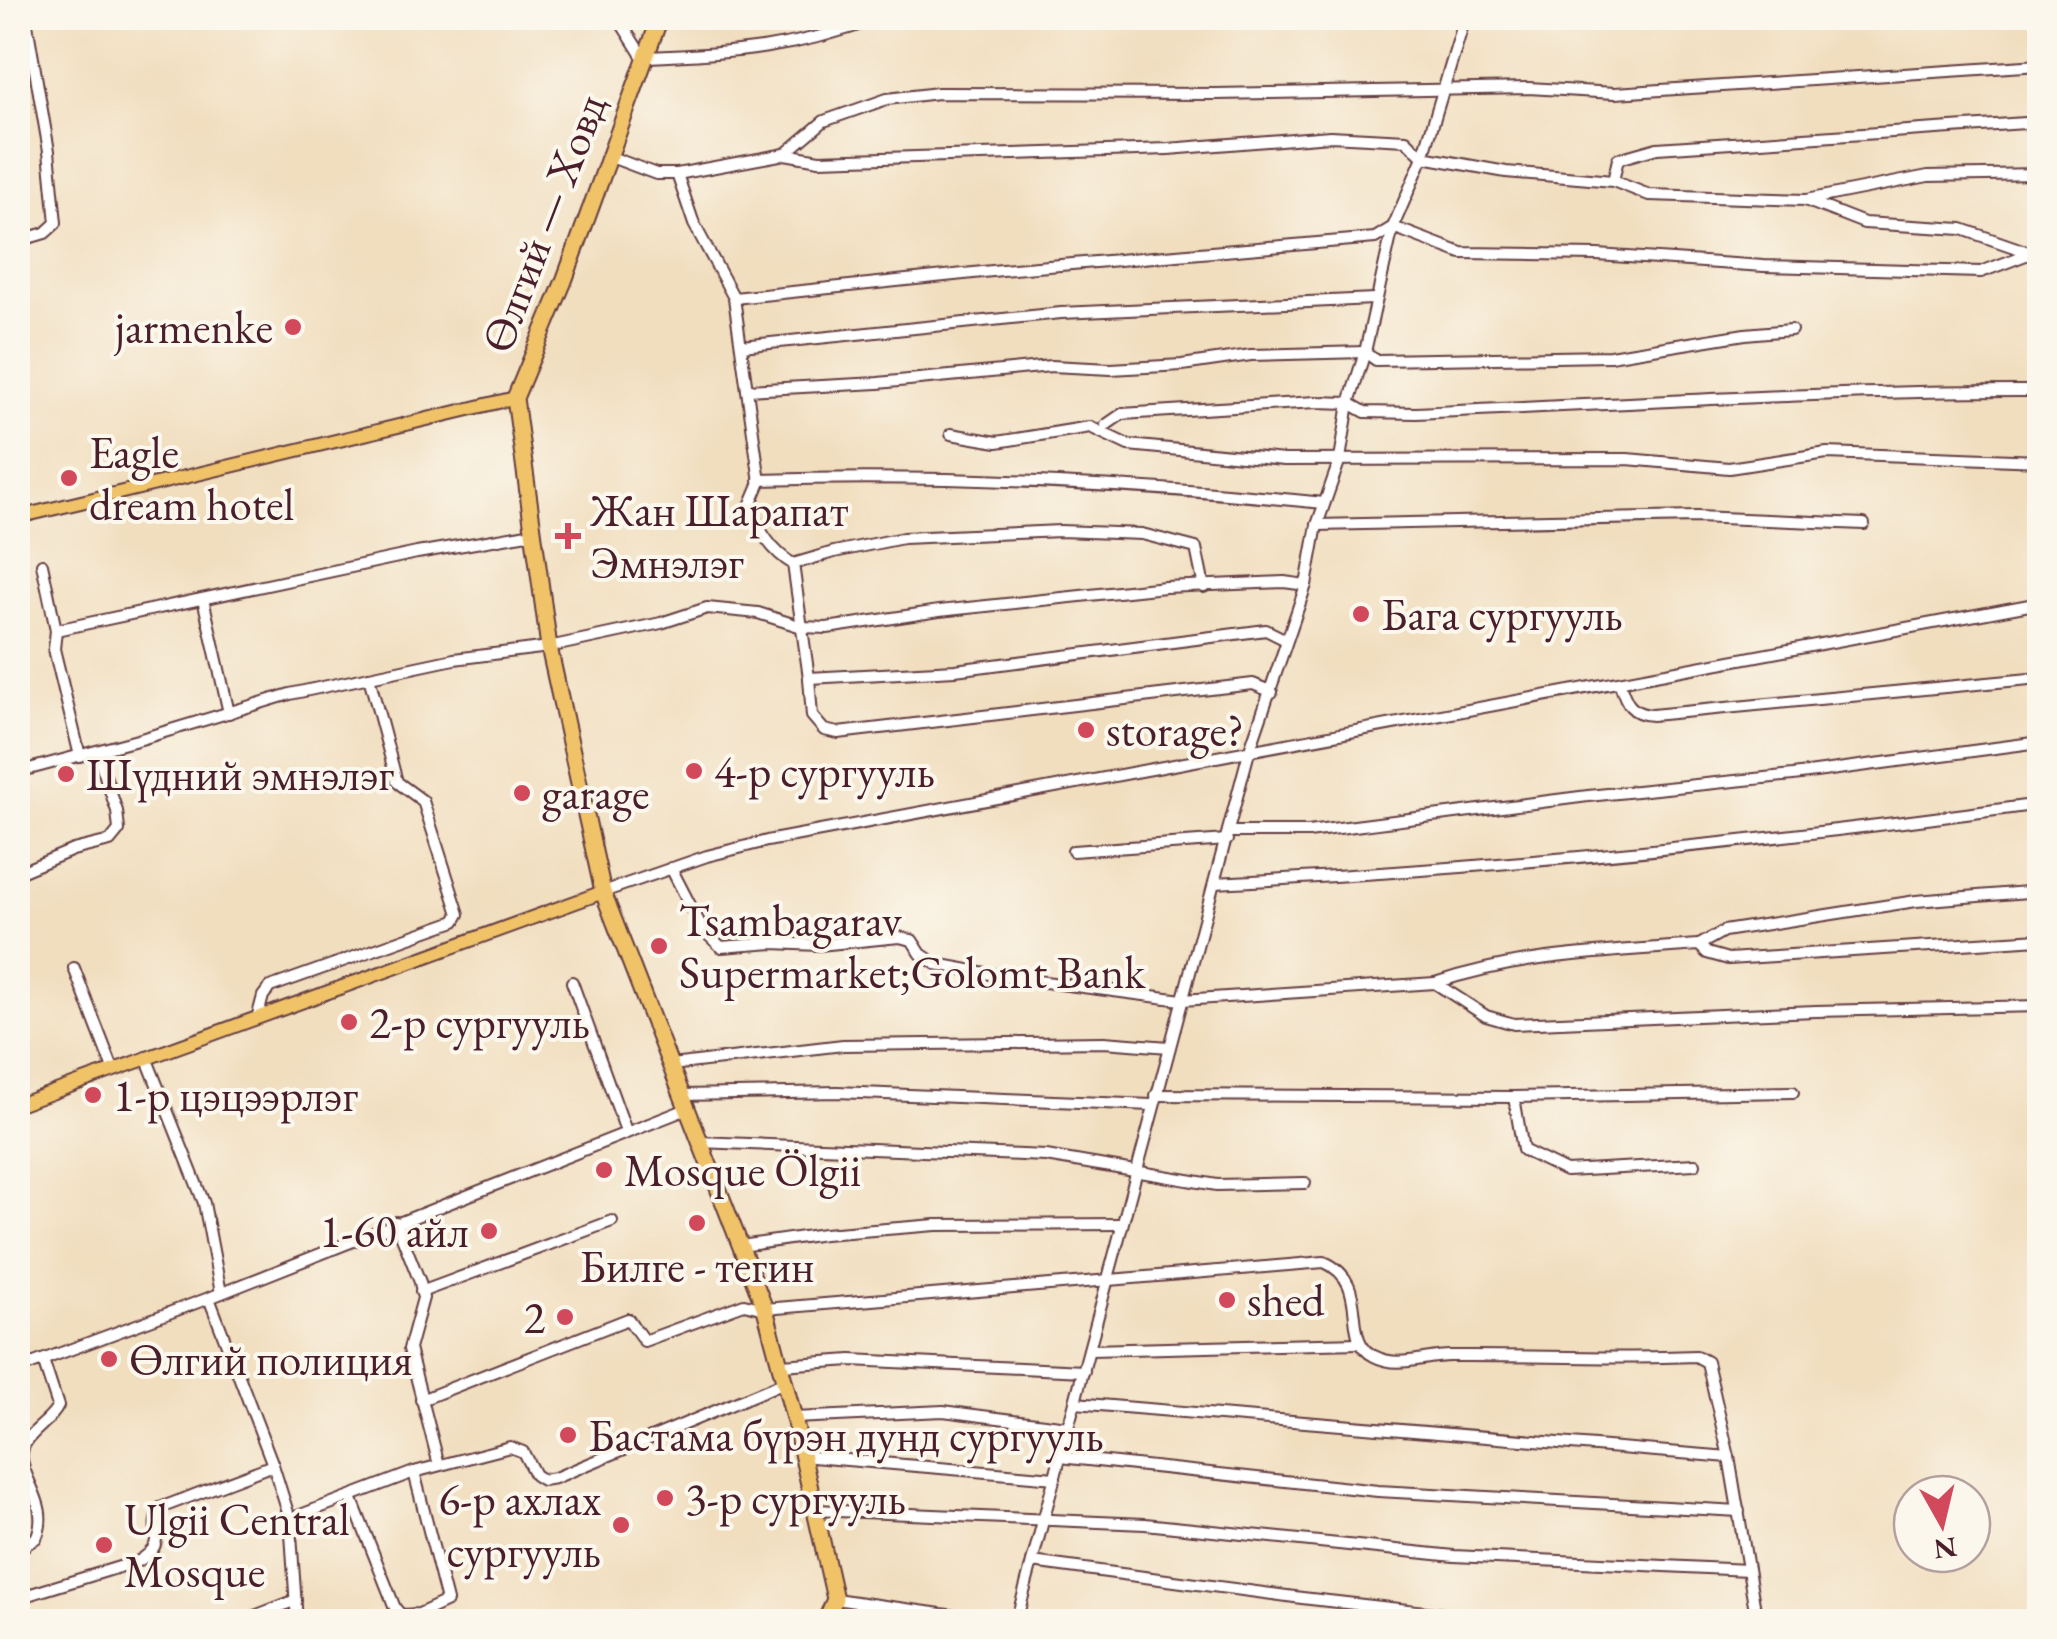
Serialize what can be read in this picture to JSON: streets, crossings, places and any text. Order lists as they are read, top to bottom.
{
  "streets": {
    "highway": ["Өлгий — Ховд"]
  },
  "places": {
    "other": [
      "jarmenke",
      "Eagle dream hotel",
      "Бага сургууль",
      "storage?",
      "4-р сургууль",
      "Шүдний эмнэлэг",
      "garage",
      "Tsambagarav Supermarket;Golomt Bank",
      "2-р сургууль",
      "1-р цэцээрлэг",
      "Mosque Ölgii",
      "Билге - тегин",
      "1-60 айл",
      "shed",
      "2",
      "Өлгий полиция",
      "Бастама бүрэн дунд сургууль",
      "3-р сургууль",
      "6-р ахлах сургууль",
      "Ulgii Central Mosque"
    ],
    "health": ["Жан Шарапат Эмнэлэг"]
  },
  "north": "bottom"
}
